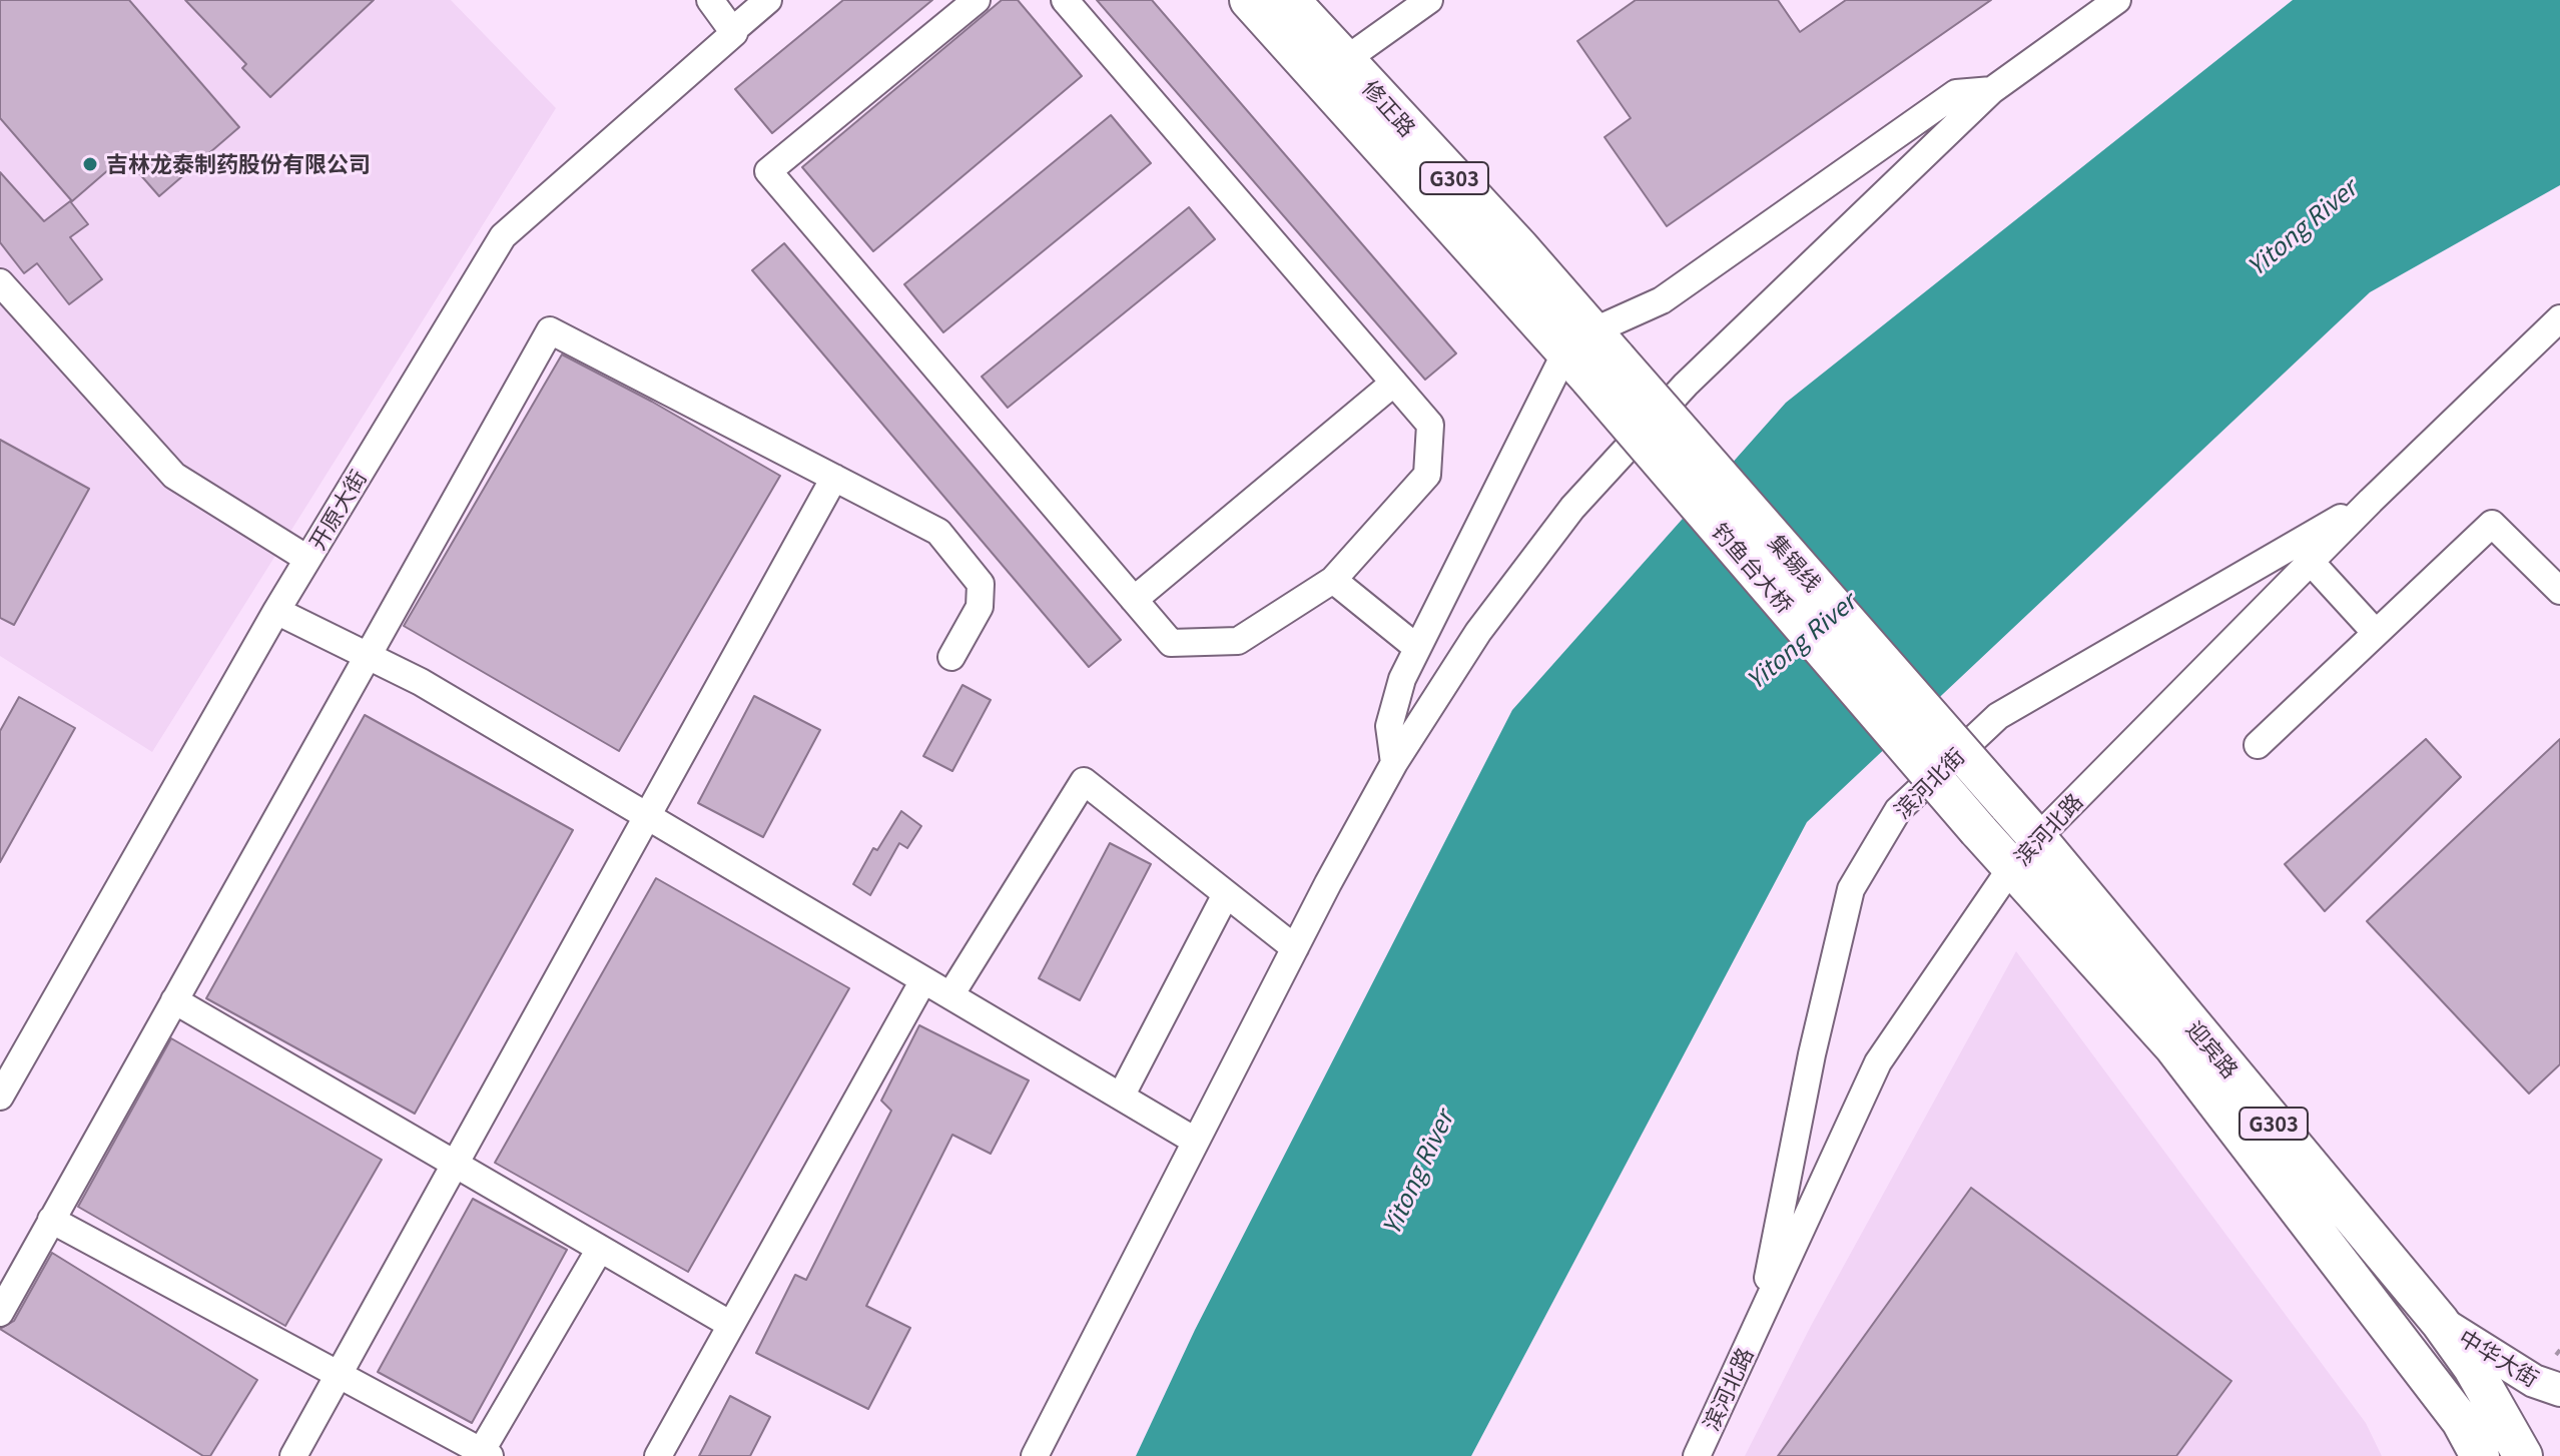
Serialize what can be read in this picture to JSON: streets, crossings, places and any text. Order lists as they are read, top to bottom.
{
  "streets": {
    "highway": [
      "修正路",
      "G303",
      "集锡线",
      "钓鱼台大桥",
      "迎宾路"
    ],
    "main road": ["中华大街"],
    "street": ["开原大街", "滨河北街", "滨河北路"]
  },
  "crossings": [
    ["修正路", "集锡线"],
    ["修正路", "钓鱼台大桥"],
    ["集锡线", "钓鱼台大桥"],
    ["集锡线", "迎宾路"],
    ["钓鱼台大桥", "迎宾路"],
    ["滨河北街", "滨河北路"],
    ["滨河北路", "迎宾路"],
    ["迎宾路", "中华大街"]
  ],
  "water": ["Yitong River"],
  "places": ["吉林龙泰制药股份有限公司"]
}
